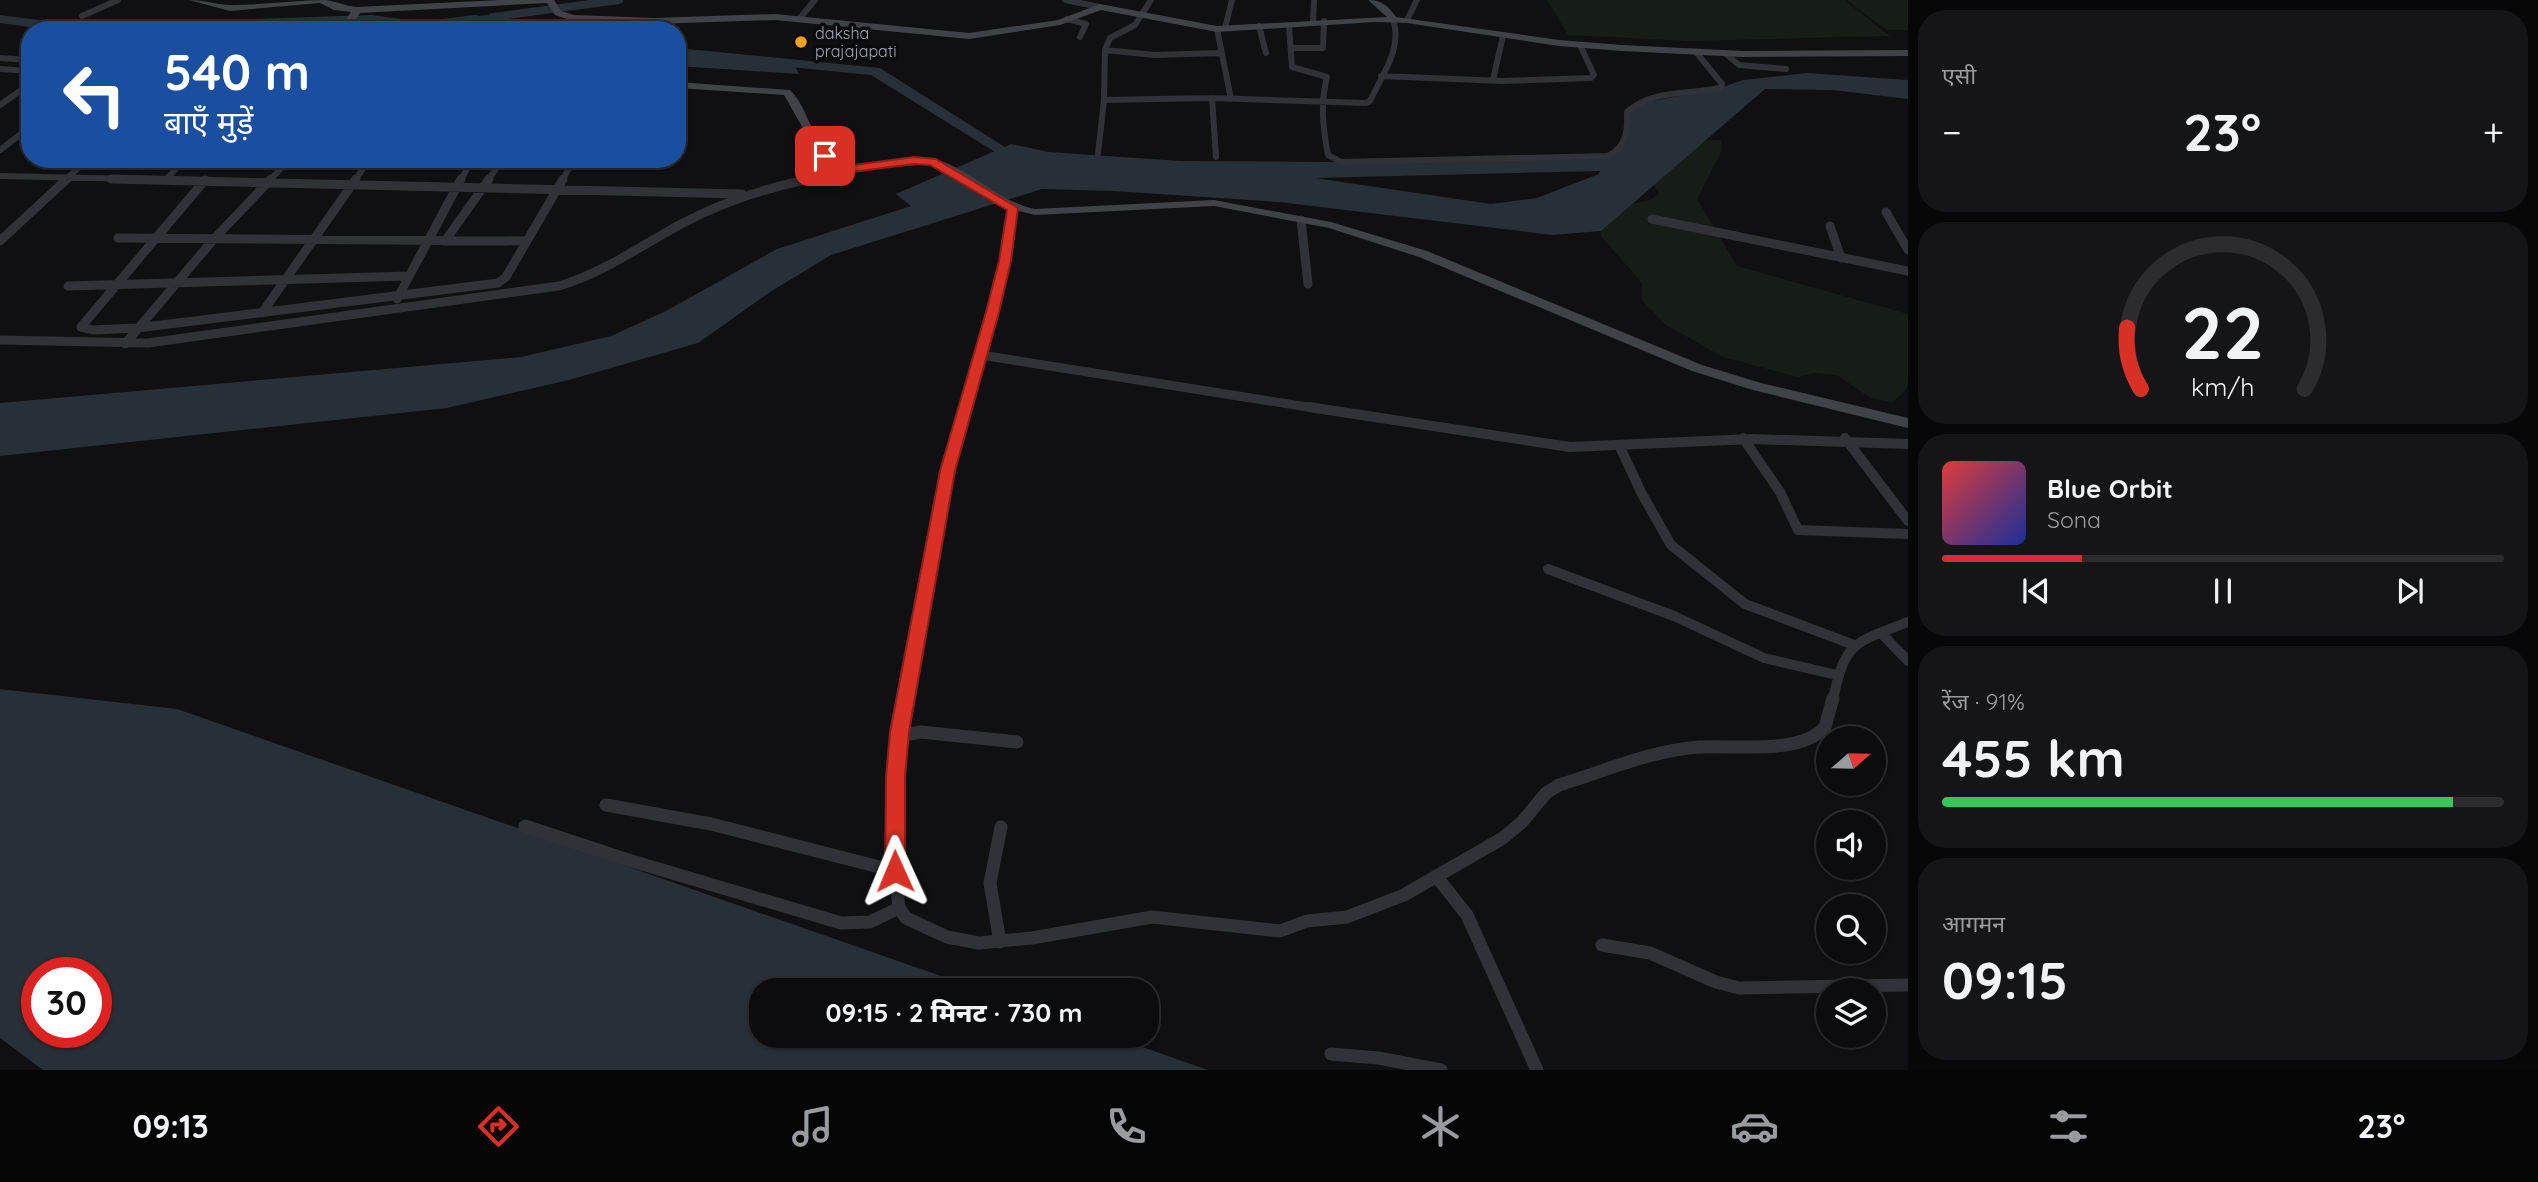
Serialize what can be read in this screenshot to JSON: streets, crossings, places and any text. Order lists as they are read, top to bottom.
{
  "places": ["daksha prajajapati"],
  "north": "right",
  "page": {
    "tile": [
      "एसी",
      ["रेंज · 91%", "455 km"],
      ["आगमन", "09:15"]
    ],
    "turn": ["540 m", "बाएँ मुड़ें"],
    "heat": ["−", "23°", "+"],
    "song": ["Blue Orbit", "Sona"],
    "limit": "30",
    "trip": "09:15 · 2 मिनट · 730 m",
    "tabs": ["09:13", "23°"],
    "gauge": ["22", "km/h"]
  }
}
